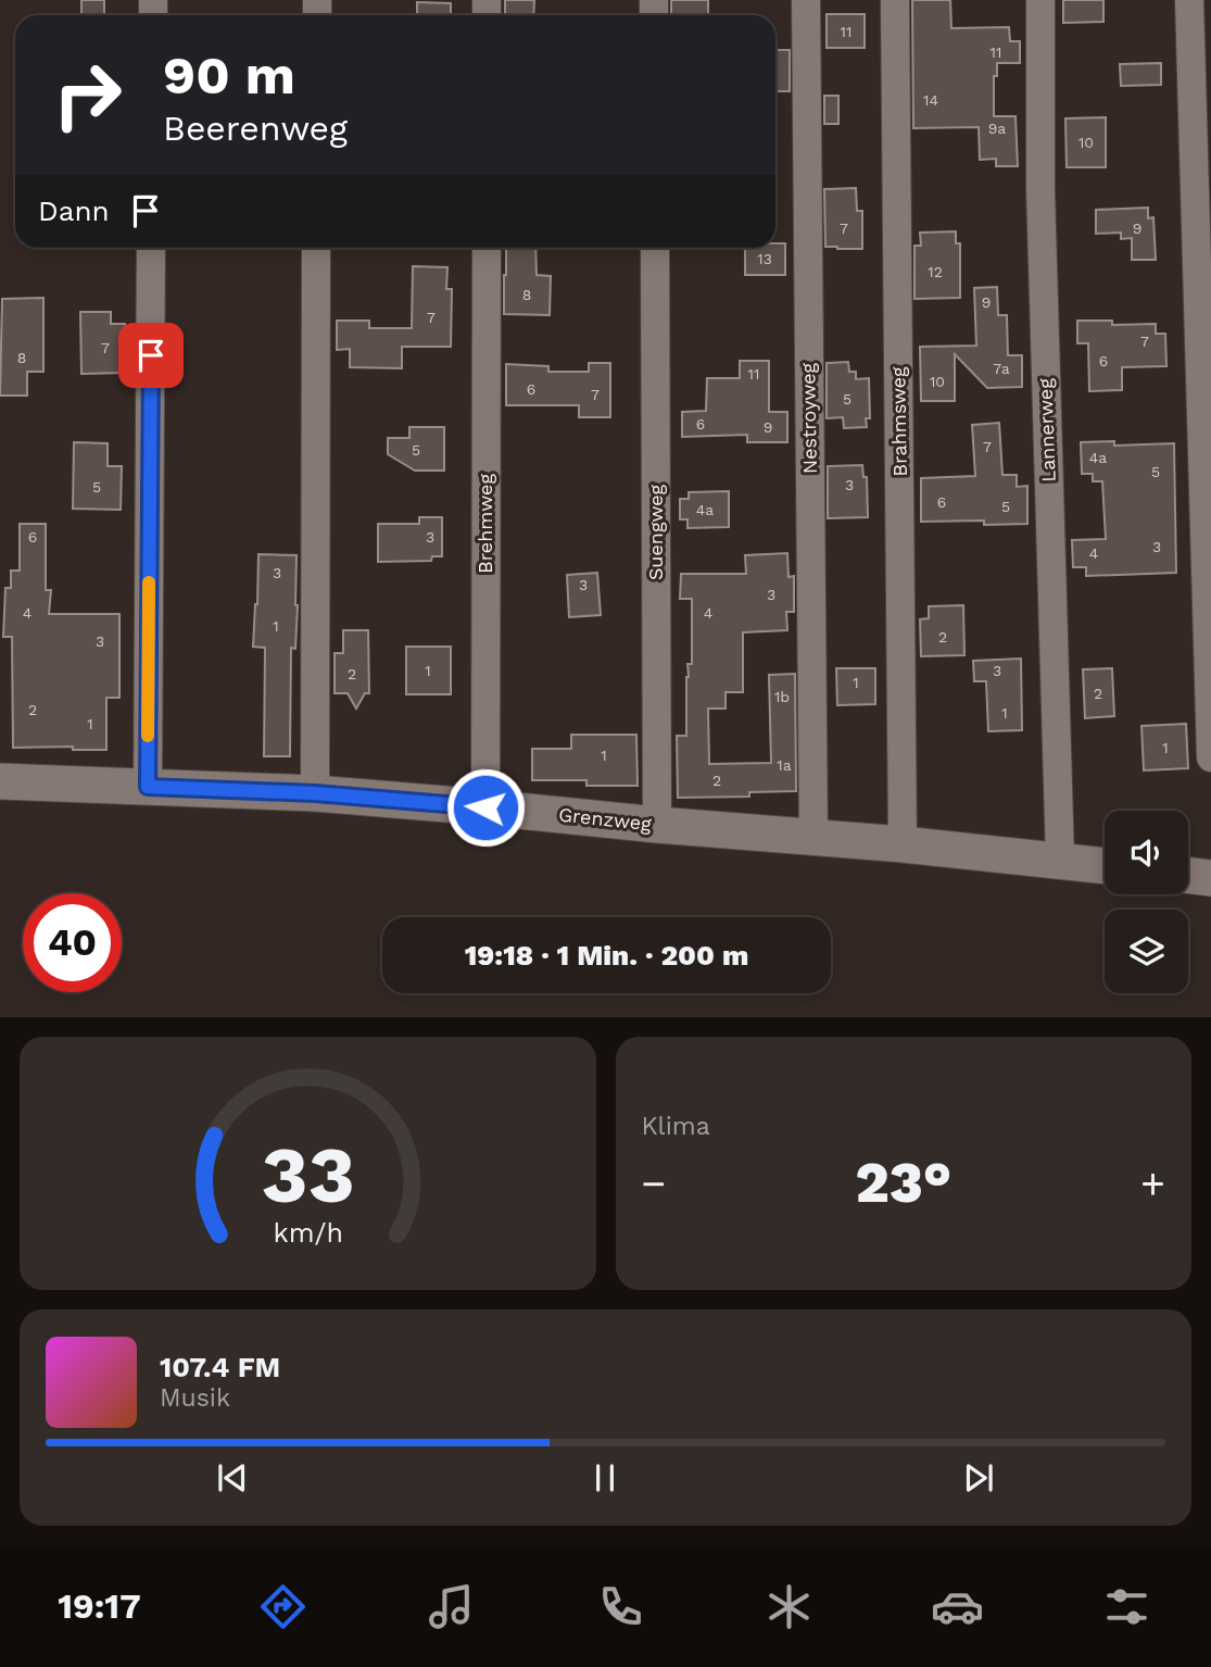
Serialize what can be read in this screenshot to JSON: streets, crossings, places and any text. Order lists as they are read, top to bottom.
{
  "streets": {
    "street": [
      "Nestroyweg",
      "Brahmsweg",
      "Lannerweg",
      "Brehmweg",
      "Suengweg",
      "Grenzweg"
    ]
  },
  "crossings": [
    ["Nestroyweg", "Grenzweg"],
    ["Brahmsweg", "Grenzweg"],
    ["Lannerweg", "Grenzweg"],
    ["Brehmweg", "Grenzweg"],
    ["Suengweg", "Grenzweg"]
  ],
  "house_numbers": [
    "11",
    "11",
    "14",
    "9a",
    "10",
    "7",
    "9",
    "13",
    "12",
    "8",
    "9",
    "7",
    "7",
    "7",
    "8",
    "6",
    "7a",
    "11",
    "10",
    "6",
    "7",
    "5",
    "6",
    "9",
    "7",
    "5",
    "4a",
    "5",
    "3",
    "5",
    "6",
    "5",
    "4a",
    "6",
    "3",
    "3",
    "4",
    "3",
    "3",
    "3",
    "4",
    "4",
    "1",
    "2",
    "3",
    "1",
    "3",
    "2",
    "1",
    "2",
    "1b",
    "2",
    "1",
    "1",
    "1",
    "1",
    "1a",
    "2"
  ],
  "page": {
    "turn": ["90 m", "Beerenweg"],
    "then": "Dann",
    "limit": "40",
    "trip": "19:18 · 1 Min. · 200 m",
    "tile": "Klima",
    "heat": ["−", "23°", "+"],
    "song": ["107.4 FM", "Musik"],
    "tabs": "19:17",
    "gauge": ["33", "km/h"]
  }
}
